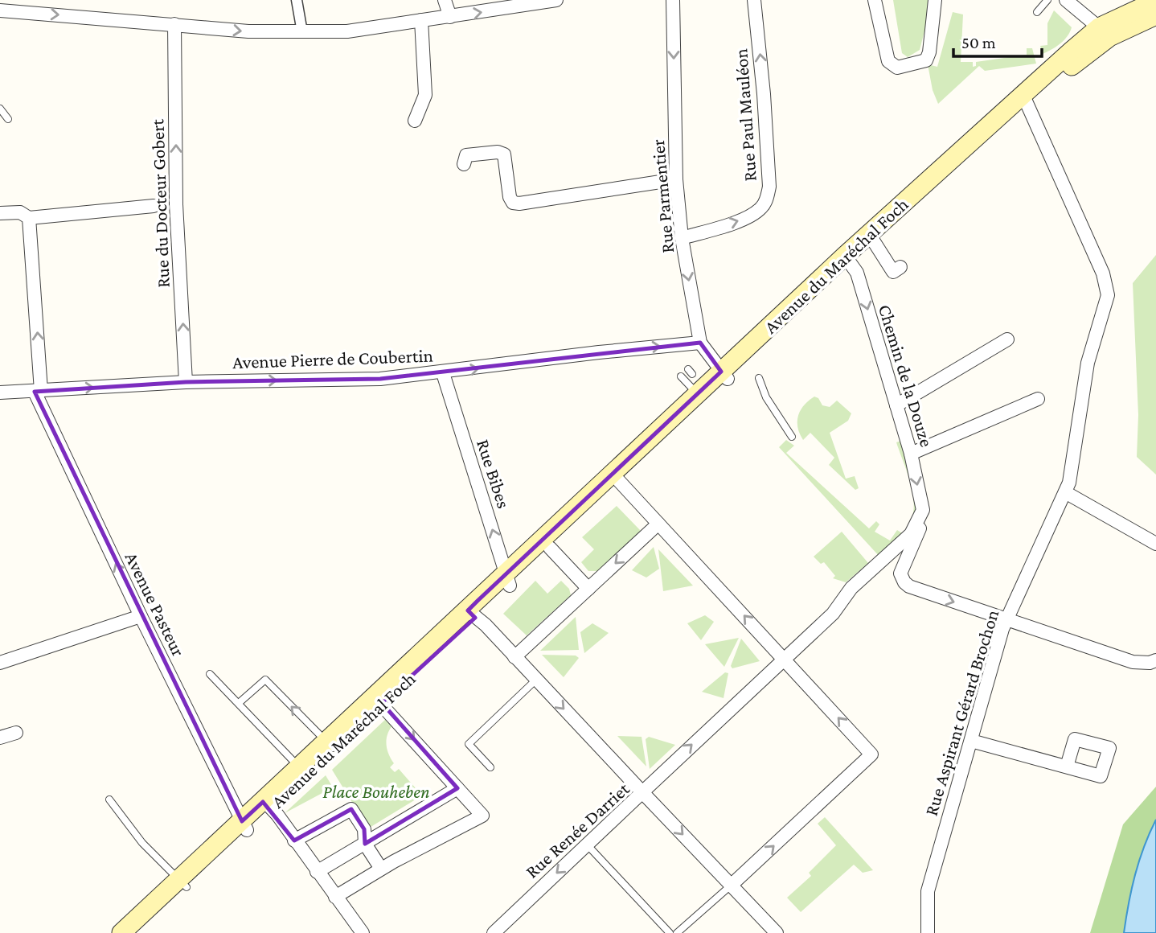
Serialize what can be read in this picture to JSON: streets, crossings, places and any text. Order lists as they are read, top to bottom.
{
  "streets": {
    "main road": ["Avenue du Maréchal Foch"],
    "street": [
      "Rue Paul Mauléon",
      "Rue Parmentier",
      "Rue du Docteur Gobert",
      "Avenue Pierre de Coubertin",
      "Chemin de la Douze",
      "Rue Bibes",
      "Avenue Pasteur",
      "Rue Aspirant Gérard Brochon",
      "Rue Renée Darriet"
    ]
  },
  "crossings": [
    ["Rue Paul Mauléon", "Rue Parmentier"],
    ["Rue Parmentier", "Avenue du Maréchal Foch"],
    ["Rue Parmentier", "Avenue Pierre de Coubertin"],
    ["Rue du Docteur Gobert", "Avenue Pierre de Coubertin"],
    ["Avenue du Maréchal Foch", "Chemin de la Douze"],
    ["Avenue du Maréchal Foch", "Rue Bibes"],
    ["Avenue du Maréchal Foch", "Avenue Pasteur"],
    ["Avenue du Maréchal Foch", "Rue Aspirant Gérard Brochon"],
    ["Avenue Pierre de Coubertin", "Rue Bibes"],
    ["Avenue Pierre de Coubertin", "Avenue Pasteur"],
    ["Chemin de la Douze", "Rue Aspirant Gérard Brochon"]
  ],
  "one_way": [
    "Rue Paul Mauléon",
    "Rue Parmentier",
    "Rue du Docteur Gobert",
    "Avenue Pierre de Coubertin",
    "Chemin de la Douze",
    "Rue Bibes",
    "Avenue Pasteur"
  ],
  "parks": ["Place Bouheben"],
  "scale_bar": "50 m"
}
